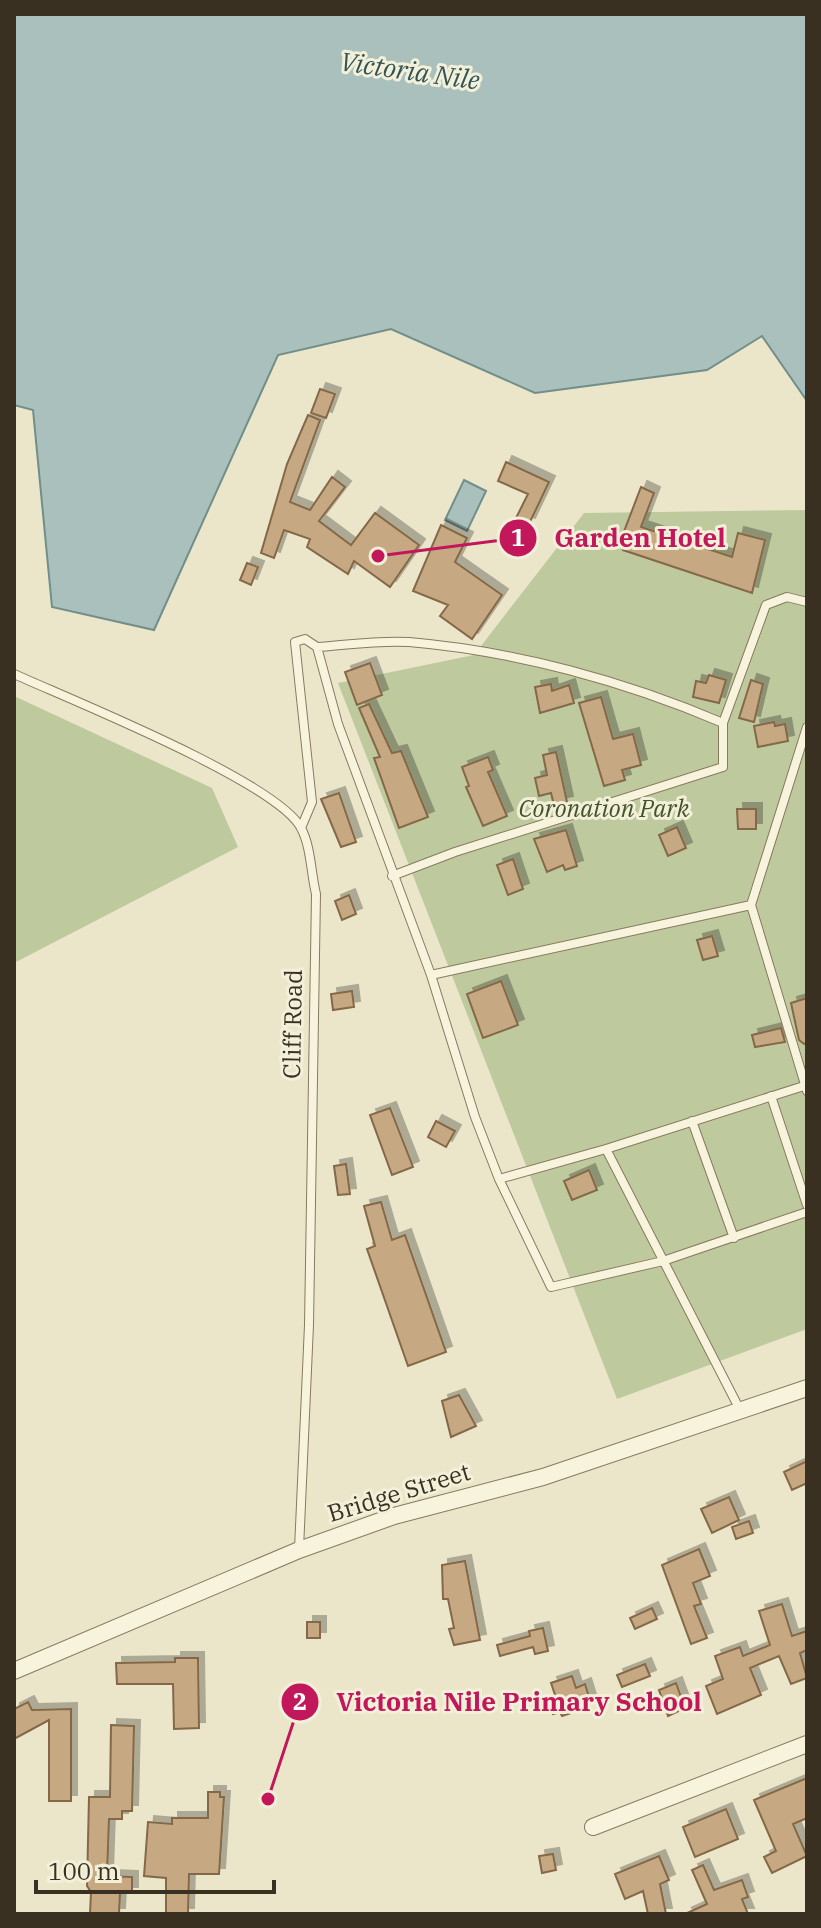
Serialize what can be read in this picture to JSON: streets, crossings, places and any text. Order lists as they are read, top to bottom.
{
  "streets": {
    "street": ["Bridge Street"],
    "lane": ["Cliff Road"]
  },
  "crossings": [
    ["Cliff Road", "Bridge Street"]
  ],
  "water": ["Victoria Nile"],
  "parks": ["Coronation Park"],
  "places": ["Garden Hotel", "Victoria Nile Primary School"],
  "scale_bar": "100 m"
}
